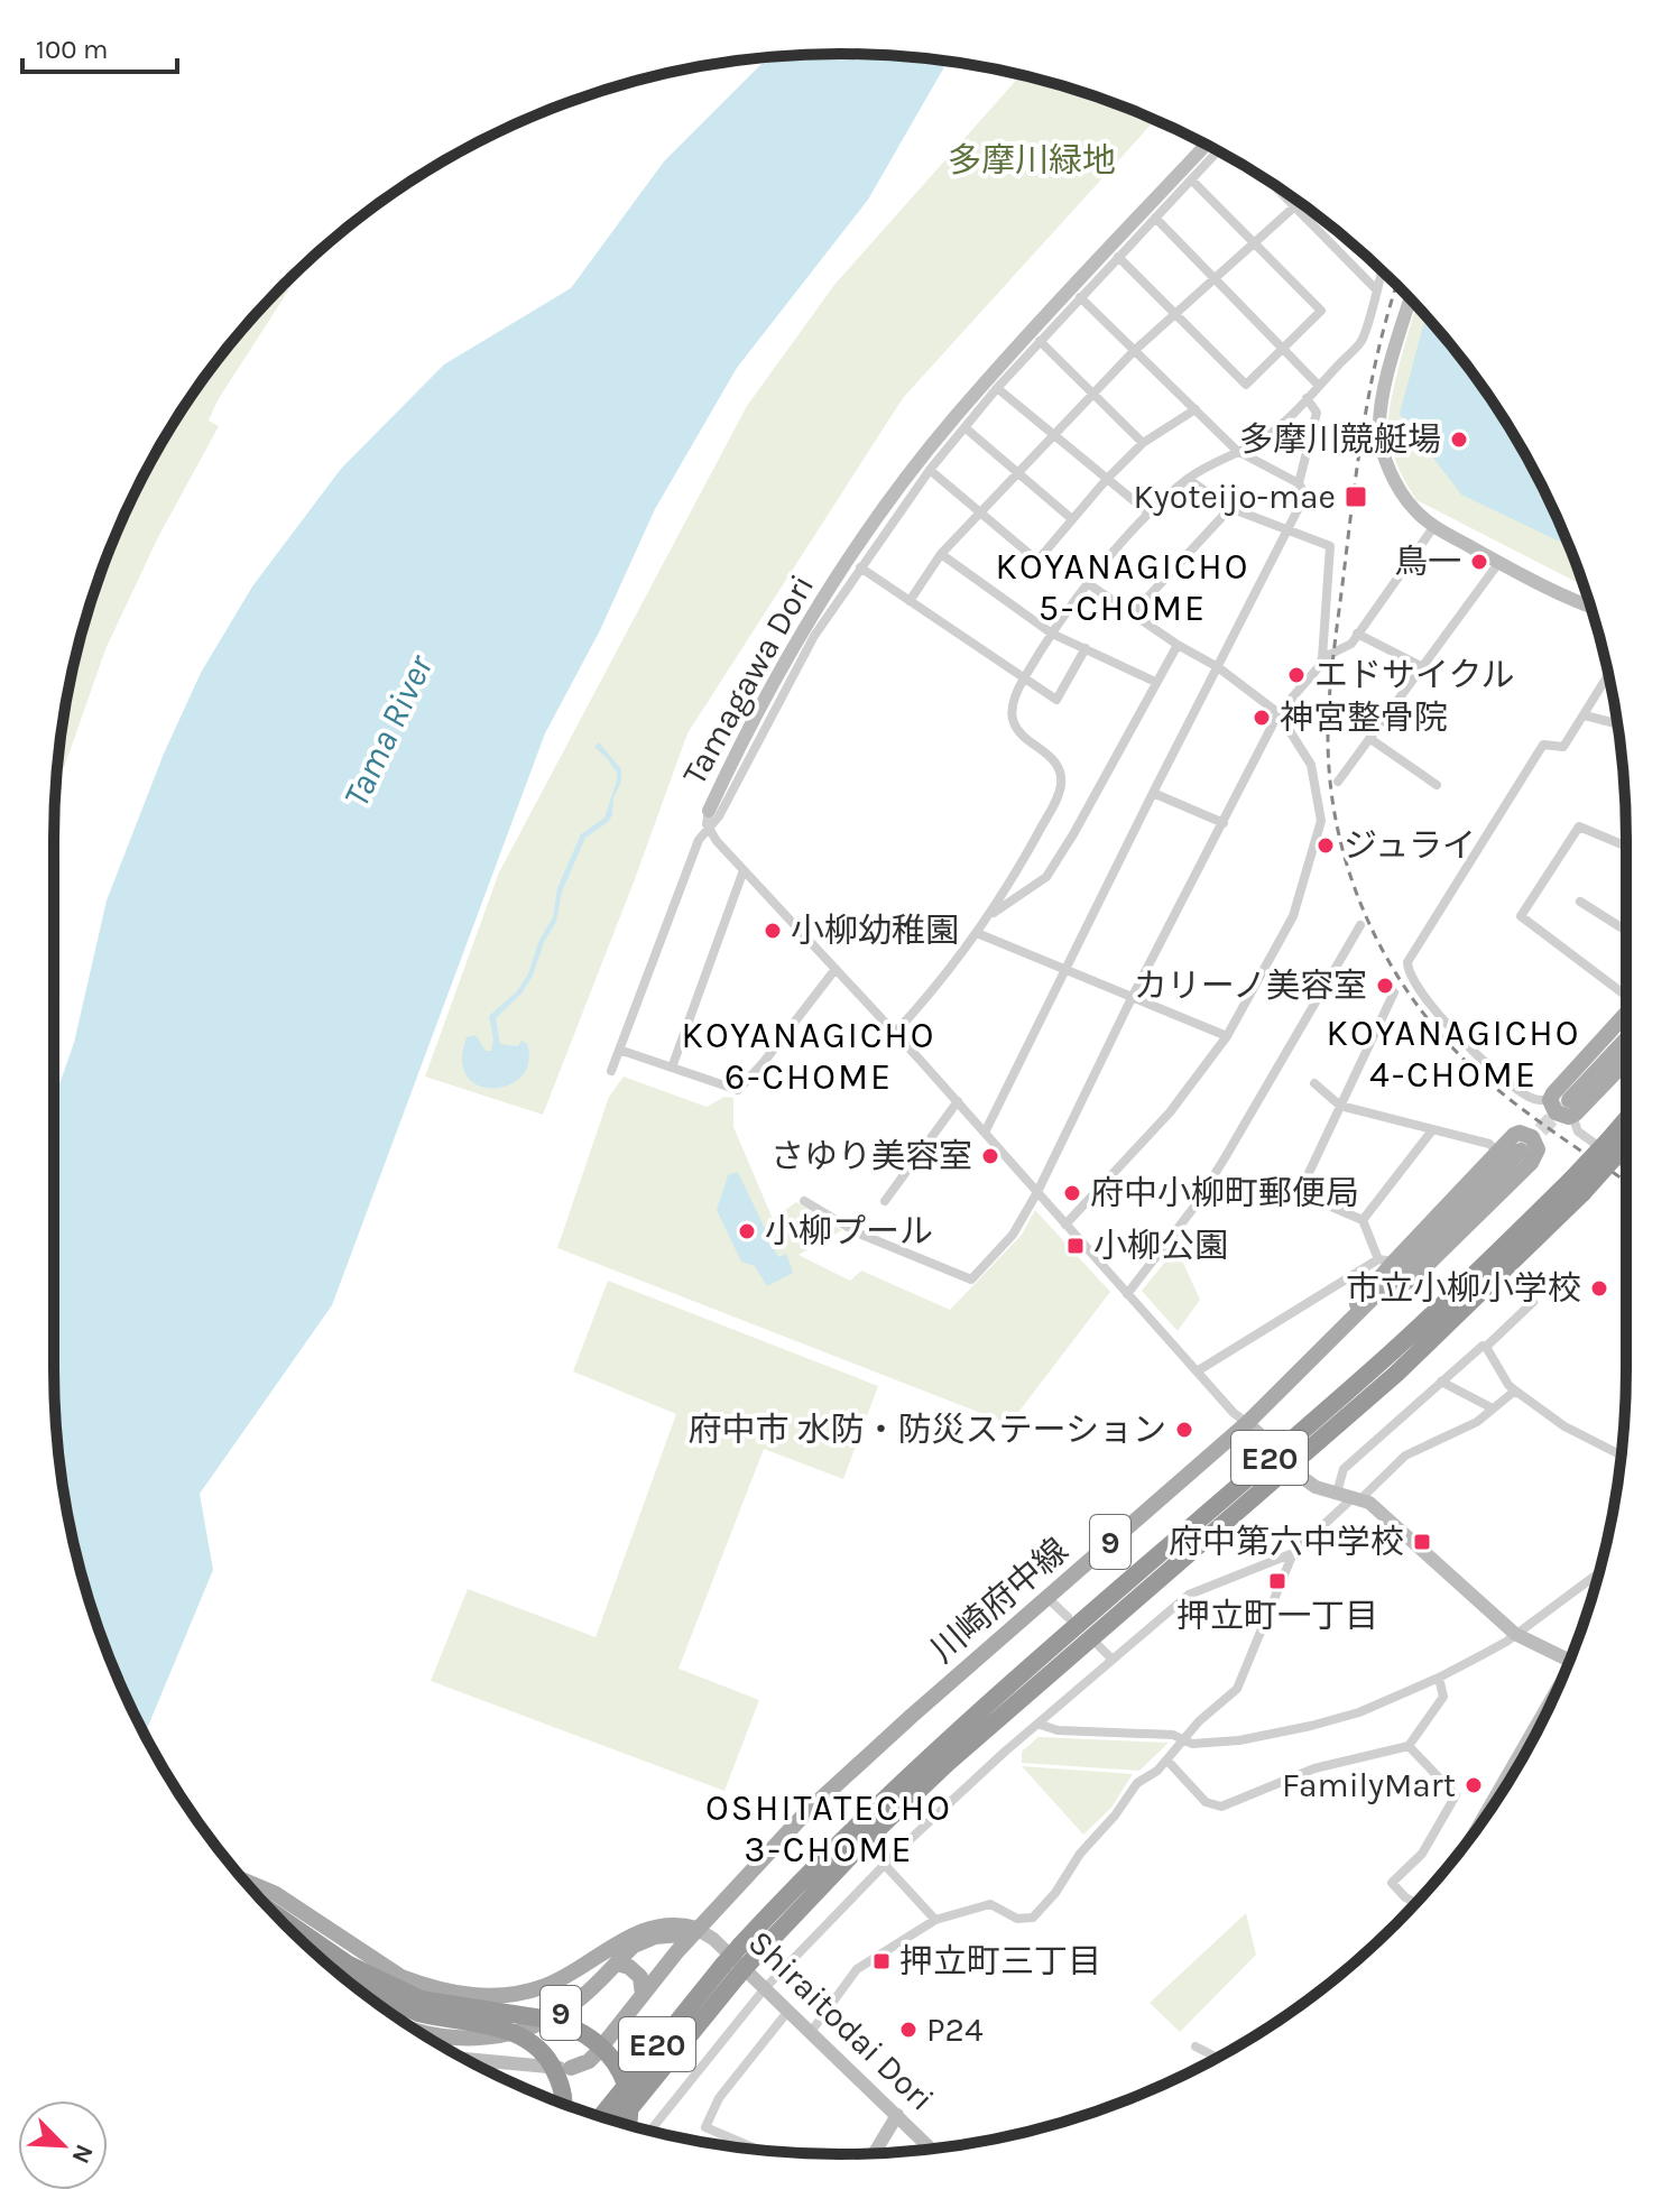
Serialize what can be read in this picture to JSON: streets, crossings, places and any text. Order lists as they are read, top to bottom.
{
  "streets": {
    "highway": ["E20"],
    "main road": ["9", "川崎府中線"],
    "street": ["Tamagawa Dori", "Shiraitodai Dori"]
  },
  "crossings": [
    ["9", "川崎府中線"],
    ["9", "Shiraitodai Dori"],
    ["川崎府中線", "Shiraitodai Dori"]
  ],
  "districts": [
    "KOYANAGICHO 5-CHOME",
    "KOYANAGICHO 4-CHOME",
    "KOYANAGICHO 6-CHOME",
    "OSHITATECHO 3-CHOME"
  ],
  "water": ["Tama River"],
  "parks": ["多摩川緑地"],
  "places": {
    "other": [
      "多摩川競艇場",
      "鳥一",
      "エドサイクル",
      "神宮整骨院",
      "ジュライ",
      "小柳幼稚園",
      "カリーノ美容室",
      "さゆり美容室",
      "府中小柳町郵便局",
      "小柳プール",
      "市立小柳小学校",
      "府中市 水防・防災ステーション",
      "FamilyMart",
      "P24"
    ],
    "transit": [
      "Kyoteijo-mae",
      "小柳公園",
      "府中第六中学校",
      "押立町一丁目",
      "押立町三丁目"
    ]
  },
  "scale_bar": "100 m",
  "north": "bottom right"
}
